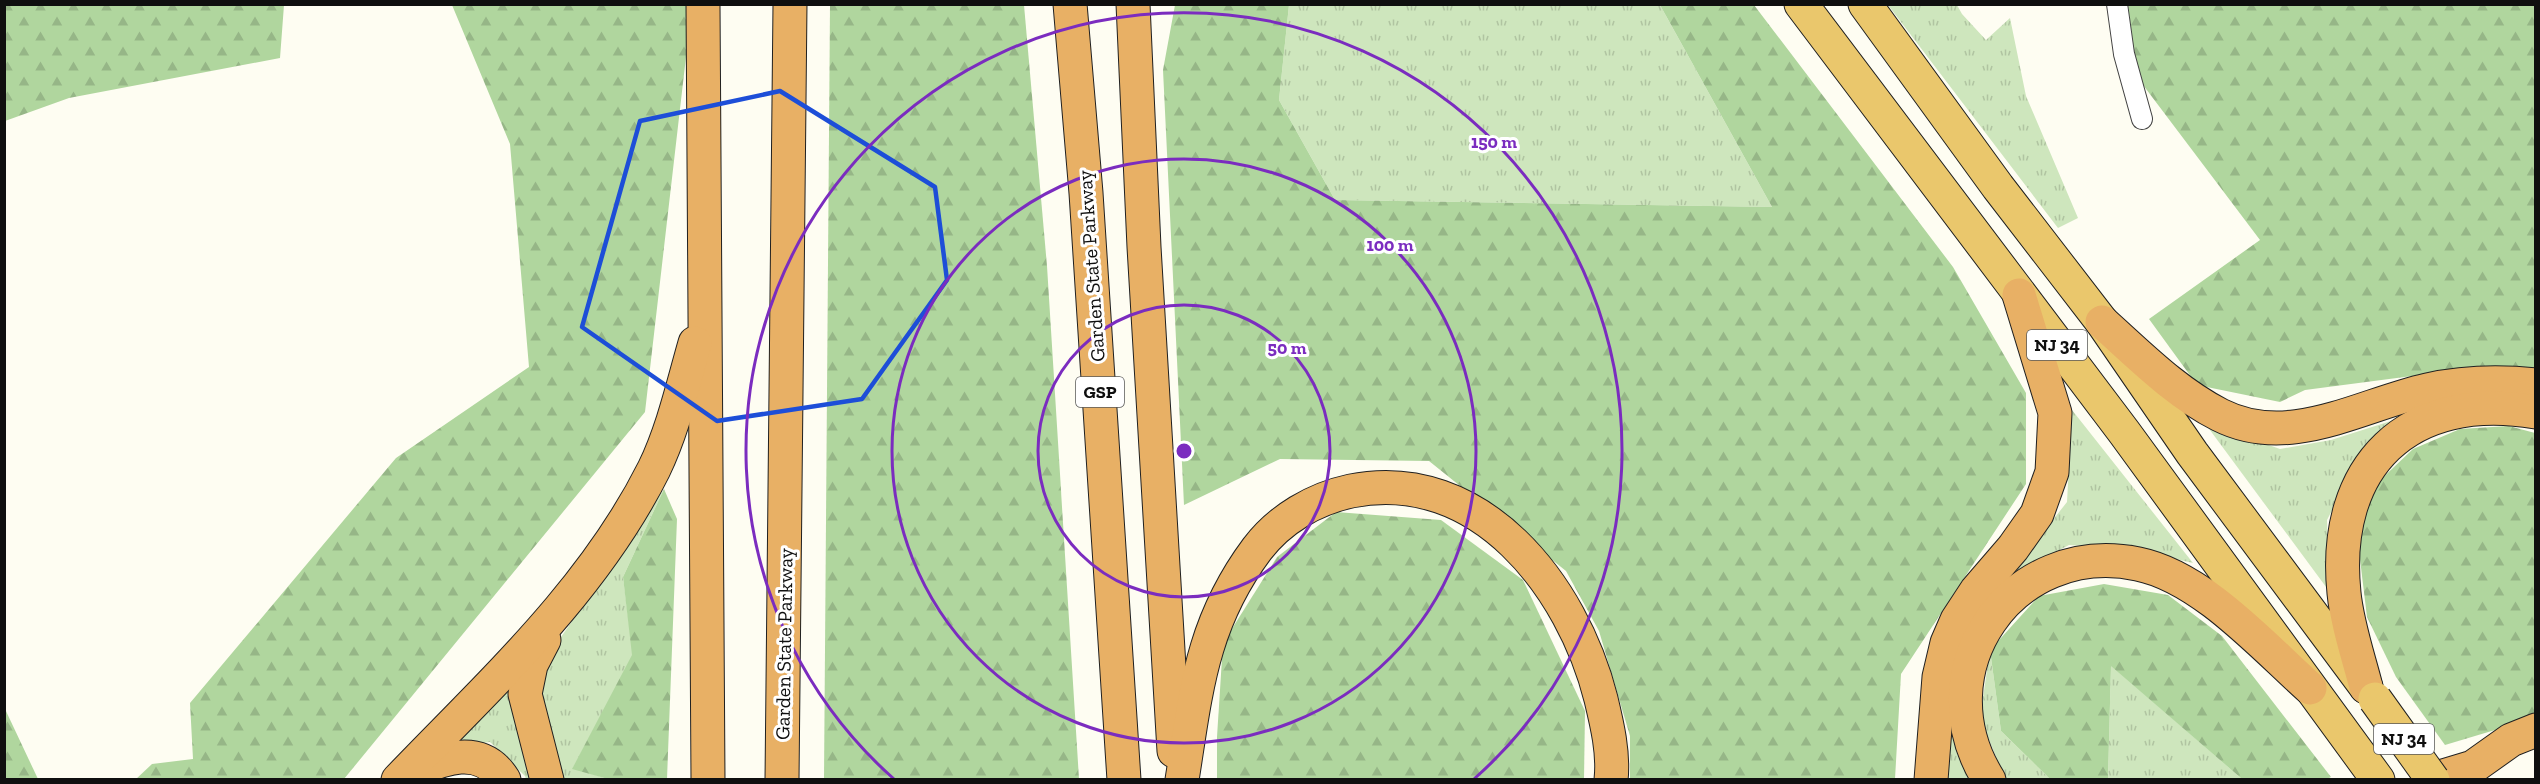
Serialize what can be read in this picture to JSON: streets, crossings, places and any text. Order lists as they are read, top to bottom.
{
  "streets": {
    "highway": ["Garden State Parkway", "NJ 34", "GSP"]
  },
  "rings": ["150 m", "100 m", "50 m"]
}
